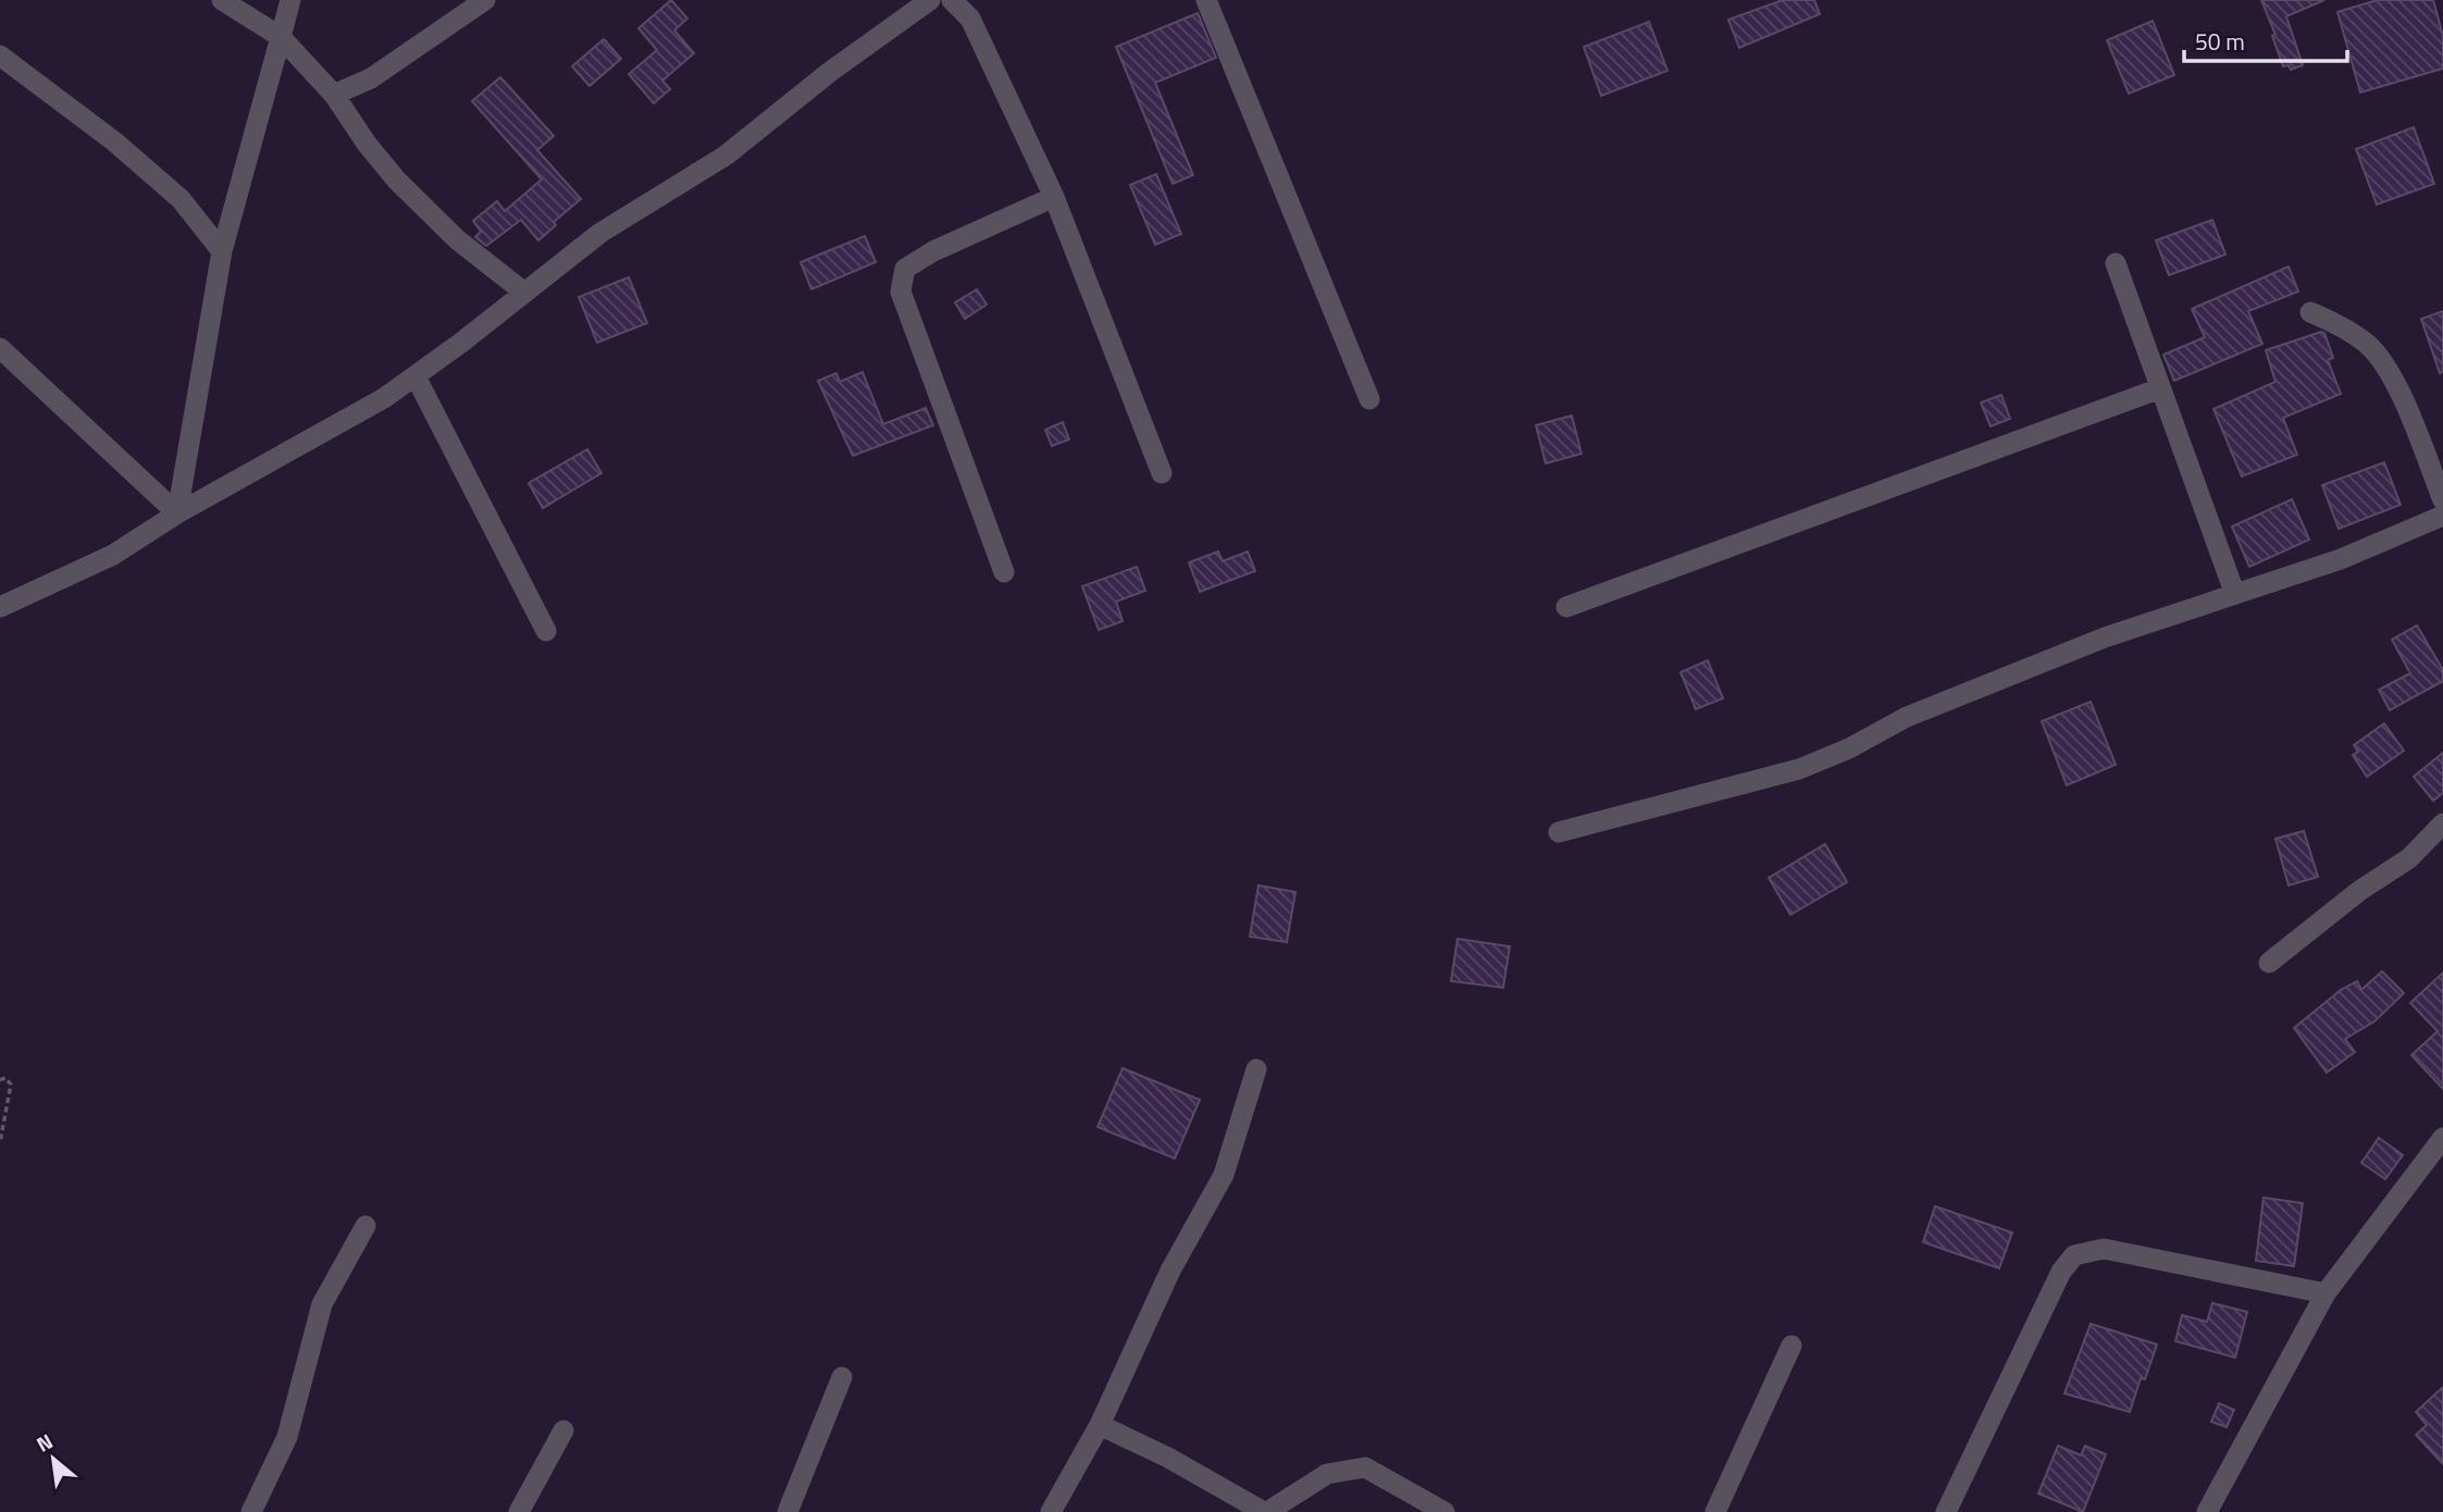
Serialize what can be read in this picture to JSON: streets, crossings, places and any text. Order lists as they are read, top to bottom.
{
  "scale_bar": "50 m",
  "north": "top left"
}
